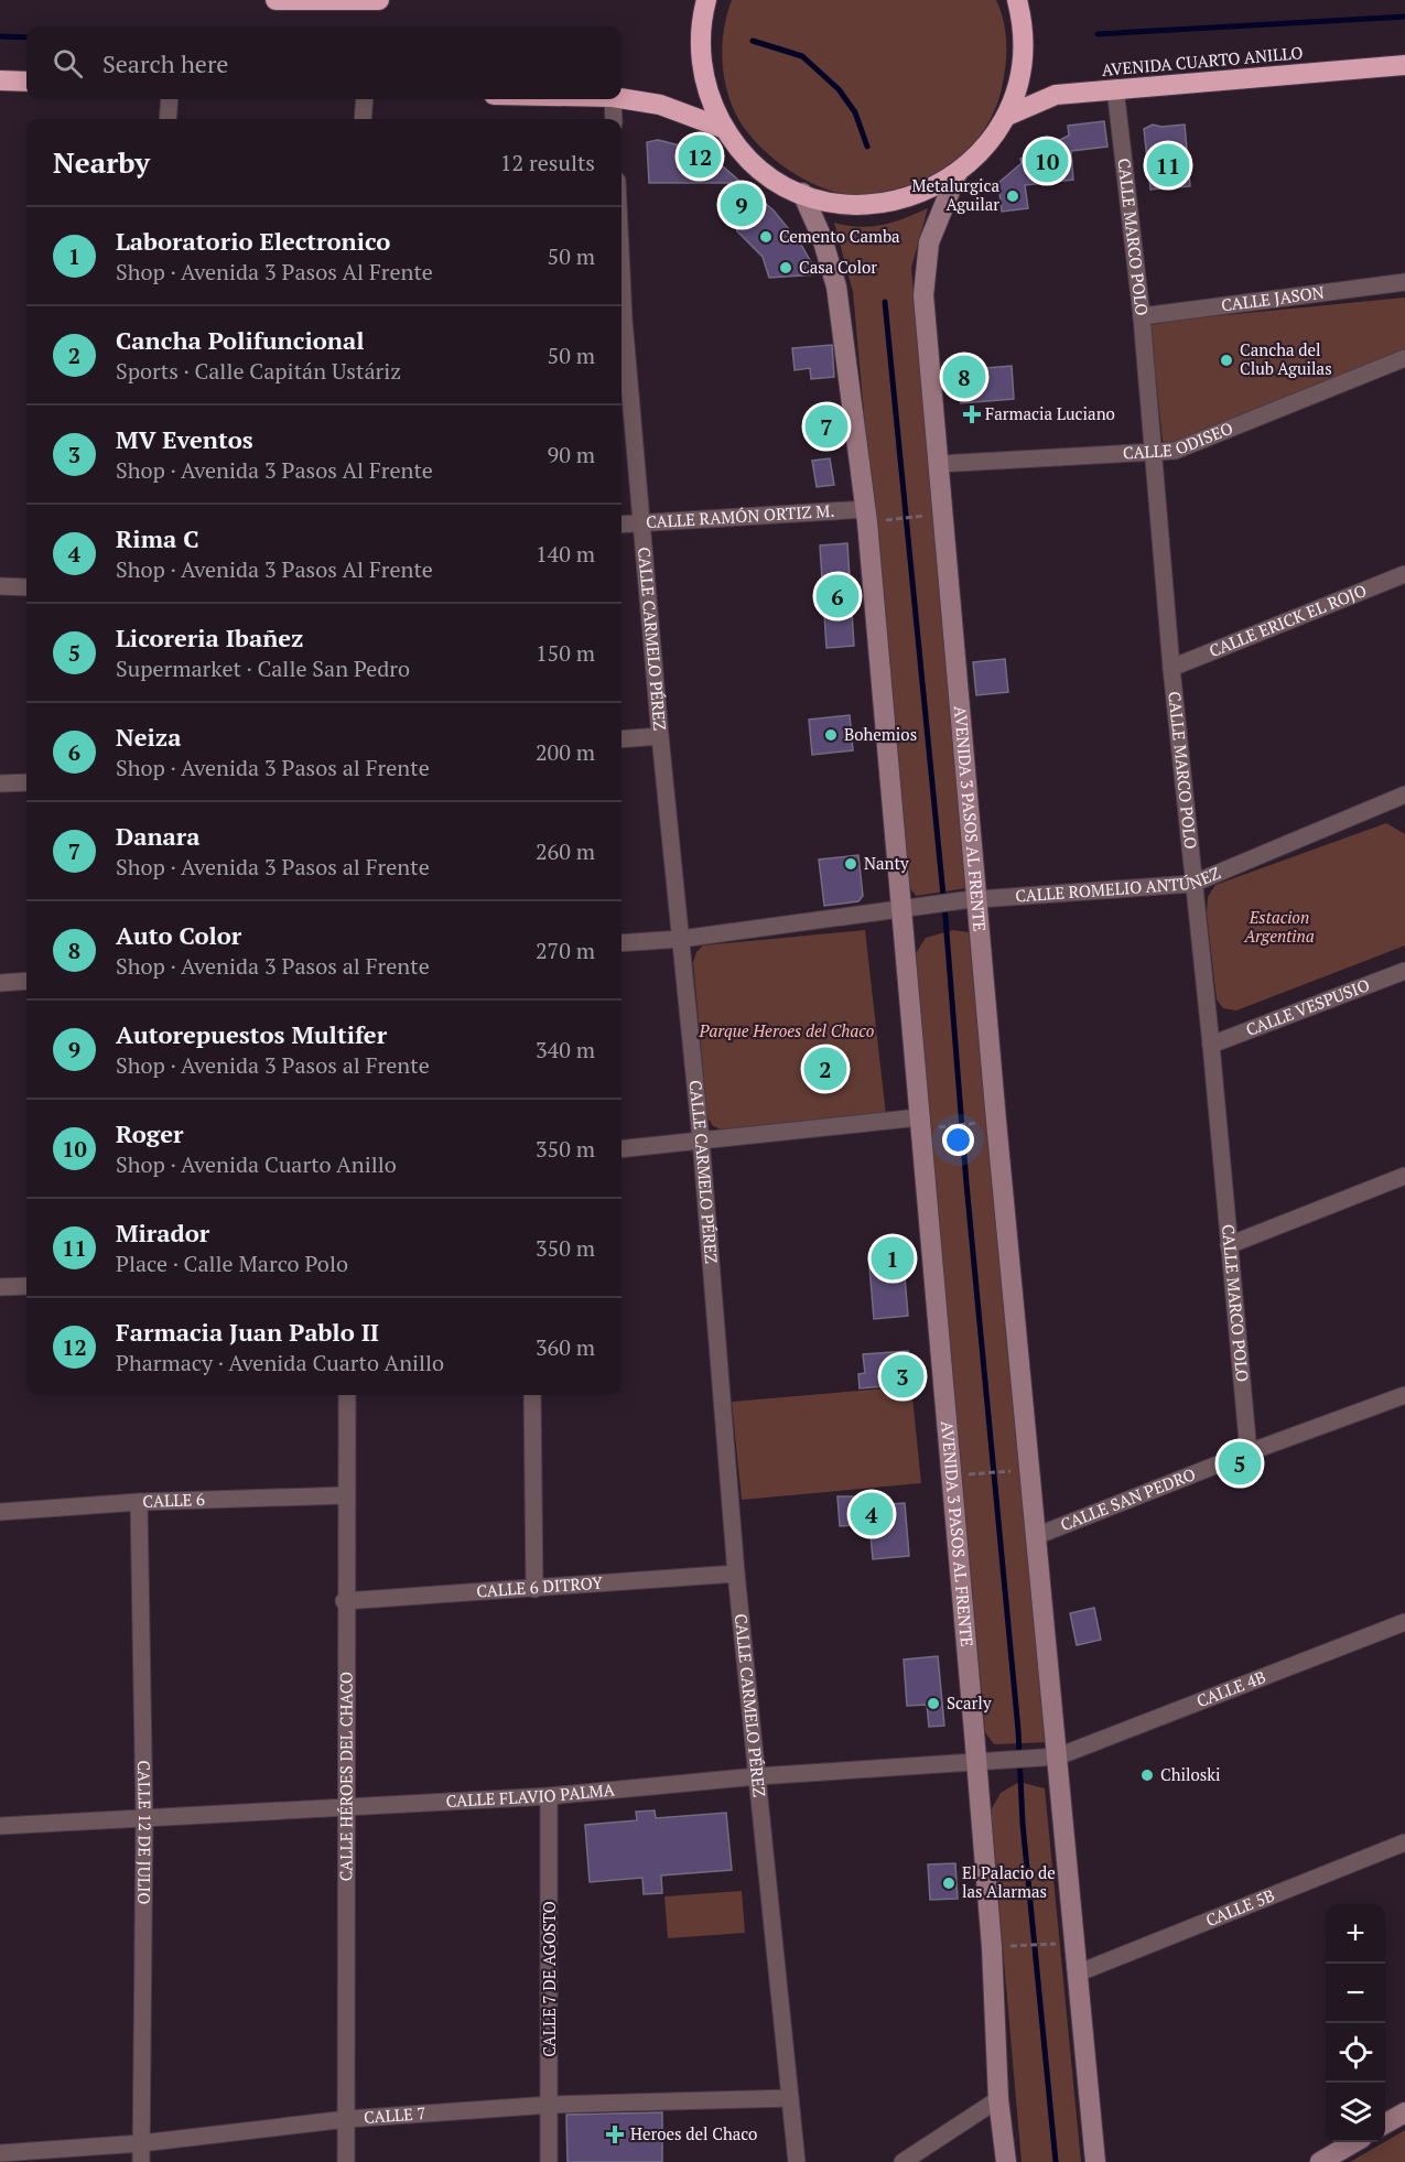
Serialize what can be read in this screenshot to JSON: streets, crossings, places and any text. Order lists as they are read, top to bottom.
{
  "streets": {
    "highway": ["AVENIDA CUARTO ANILLO"],
    "main road": ["AVENIDA 3 PASOS AL FRENTE"],
    "street": [
      "CALLE MARCO POLO",
      "CALLE JASON",
      "CALLE ODISEO",
      "CALLE RAMÓN ORTIZ M.",
      "CALLE ERICK EL ROJO",
      "CALLE CARMELO PÉREZ",
      "CALLE ROMELIO ANTÚNEZ",
      "CALLE VESPUSIO",
      "CALLE SAN PEDRO",
      "CALLE 6",
      "CALLE 6 DITROY",
      "CALLE 4B",
      "CALLE HÉROES DEL CHACO",
      "CALLE FLAVIO PALMA",
      "CALLE 12 DE JULIO",
      "CALLE 5B",
      "CALLE 7 DE AGOSTO",
      "CALLE 7"
    ]
  },
  "crossings": [
    ["AVENIDA CUARTO ANILLO", "CALLE MARCO POLO"],
    ["CALLE MARCO POLO", "CALLE JASON"],
    ["CALLE MARCO POLO", "CALLE ODISEO"],
    ["CALLE MARCO POLO", "CALLE ERICK EL ROJO"],
    ["CALLE MARCO POLO", "CALLE ROMELIO ANTÚNEZ"],
    ["CALLE MARCO POLO", "CALLE VESPUSIO"],
    ["CALLE MARCO POLO", "CALLE SAN PEDRO"],
    ["CALLE ODISEO", "AVENIDA 3 PASOS AL FRENTE"],
    ["CALLE RAMÓN ORTIZ M.", "CALLE CARMELO PÉREZ"],
    ["CALLE CARMELO PÉREZ", "CALLE ROMELIO ANTÚNEZ"],
    ["CALLE CARMELO PÉREZ", "CALLE 6 DITROY"],
    ["CALLE CARMELO PÉREZ", "CALLE FLAVIO PALMA"],
    ["CALLE CARMELO PÉREZ", "CALLE 7"],
    ["AVENIDA 3 PASOS AL FRENTE", "CALLE ROMELIO ANTÚNEZ"],
    ["AVENIDA 3 PASOS AL FRENTE", "CALLE FLAVIO PALMA"],
    ["CALLE 6", "CALLE HÉROES DEL CHACO"],
    ["CALLE 6", "CALLE 12 DE JULIO"],
    ["CALLE 6 DITROY", "CALLE HÉROES DEL CHACO"],
    ["CALLE 4B", "CALLE FLAVIO PALMA"],
    ["CALLE HÉROES DEL CHACO", "CALLE FLAVIO PALMA"],
    ["CALLE HÉROES DEL CHACO", "CALLE 7"],
    ["CALLE FLAVIO PALMA", "CALLE 12 DE JULIO"],
    ["CALLE FLAVIO PALMA", "CALLE 7 DE AGOSTO"],
    ["CALLE 12 DE JULIO", "CALLE 7"],
    ["CALLE 7 DE AGOSTO", "CALLE 7"]
  ],
  "parks": ["Estacion Argentina", "Parque Heroes del Chaco"],
  "places": {
    "other": [
      "Metalurgica Aguilar",
      "Cemento Camba",
      "Casa Color",
      "Cancha del Club Aguilas",
      "Bohemios",
      "Nanty",
      "Scarly",
      "Chiloski",
      "El Palacio de las Alarmas"
    ],
    "health": ["Farmacia Luciano", "Heroes del Chaco"]
  },
  "page": {
    "search": "Search here",
    "heading": ["Nearby", "12 results"],
    "pins": [
      "12",
      "10",
      "11",
      "9",
      "8",
      "7",
      "6",
      "2",
      "1",
      "3",
      "5",
      "4"
    ],
    "list": [
      {
        "mark": "1",
        "name": "Laboratorio Electronico",
        "note": "Shop · Avenida 3 Pasos Al Frente",
        "value": "50 m"
      },
      {
        "mark": "2",
        "name": "Cancha Polifuncional",
        "note": "Sports · Calle Capitán Ustáriz",
        "value": "50 m"
      },
      {
        "mark": "3",
        "name": "MV Eventos",
        "note": "Shop · Avenida 3 Pasos Al Frente",
        "value": "90 m"
      },
      {
        "mark": "4",
        "name": "Rima C",
        "note": "Shop · Avenida 3 Pasos Al Frente",
        "value": "140 m"
      },
      {
        "mark": "5",
        "name": "Licoreria Ibañez",
        "note": "Supermarket · Calle San Pedro",
        "value": "150 m"
      },
      {
        "mark": "6",
        "name": "Neiza",
        "note": "Shop · Avenida 3 Pasos al Frente",
        "value": "200 m"
      },
      {
        "mark": "7",
        "name": "Danara",
        "note": "Shop · Avenida 3 Pasos al Frente",
        "value": "260 m"
      },
      {
        "mark": "8",
        "name": "Auto Color",
        "note": "Shop · Avenida 3 Pasos al Frente",
        "value": "270 m"
      },
      {
        "mark": "9",
        "name": "Autorepuestos Multifer",
        "note": "Shop · Avenida 3 Pasos al Frente",
        "value": "340 m"
      },
      {
        "mark": "10",
        "name": "Roger",
        "note": "Shop · Avenida Cuarto Anillo",
        "value": "350 m"
      },
      {
        "mark": "11",
        "name": "Mirador",
        "note": "Place · Calle Marco Polo",
        "value": "350 m"
      },
      {
        "mark": "12",
        "name": "Farmacia Juan Pablo II",
        "note": "Pharmacy · Avenida Cuarto Anillo",
        "value": "360 m"
      }
    ],
    "map_buttons": ["+", "−"]
  }
}
